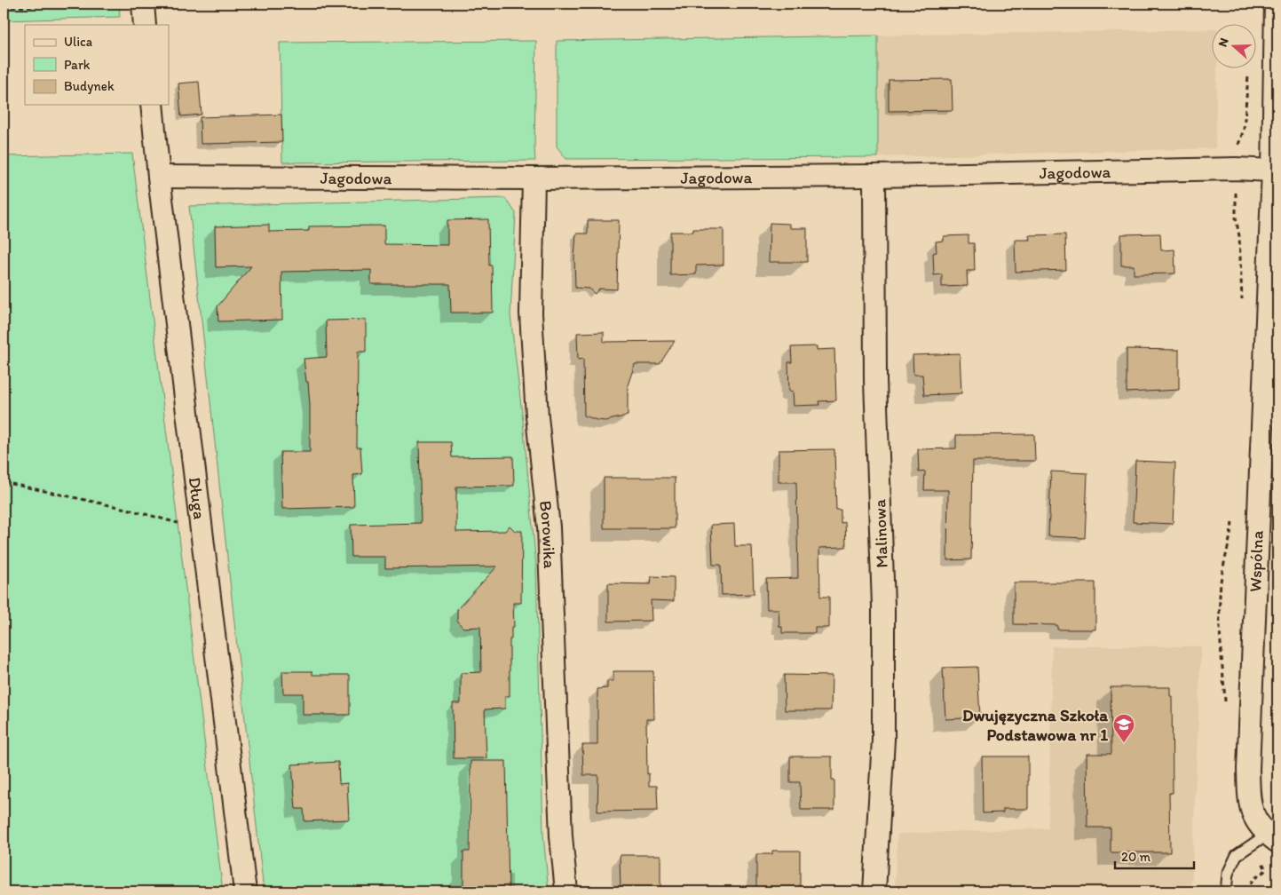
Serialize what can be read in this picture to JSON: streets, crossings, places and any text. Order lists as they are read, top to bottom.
{
  "streets": {
    "street": [
      "Jagodowa",
      "Długa",
      "Malinowa",
      "Borowika",
      "Wspólna"
    ]
  },
  "crossings": [
    ["Jagodowa", "Długa"],
    ["Jagodowa", "Malinowa"],
    ["Jagodowa", "Borowika"],
    ["Jagodowa", "Wspólna"]
  ],
  "places": {
    "school or university": ["Dwujęzyczna Szkoła Podstawowa nr 1"]
  },
  "legend": ["Ulica", "Park", "Budynek"],
  "scale_bar": "20 m",
  "north": "left"
}
